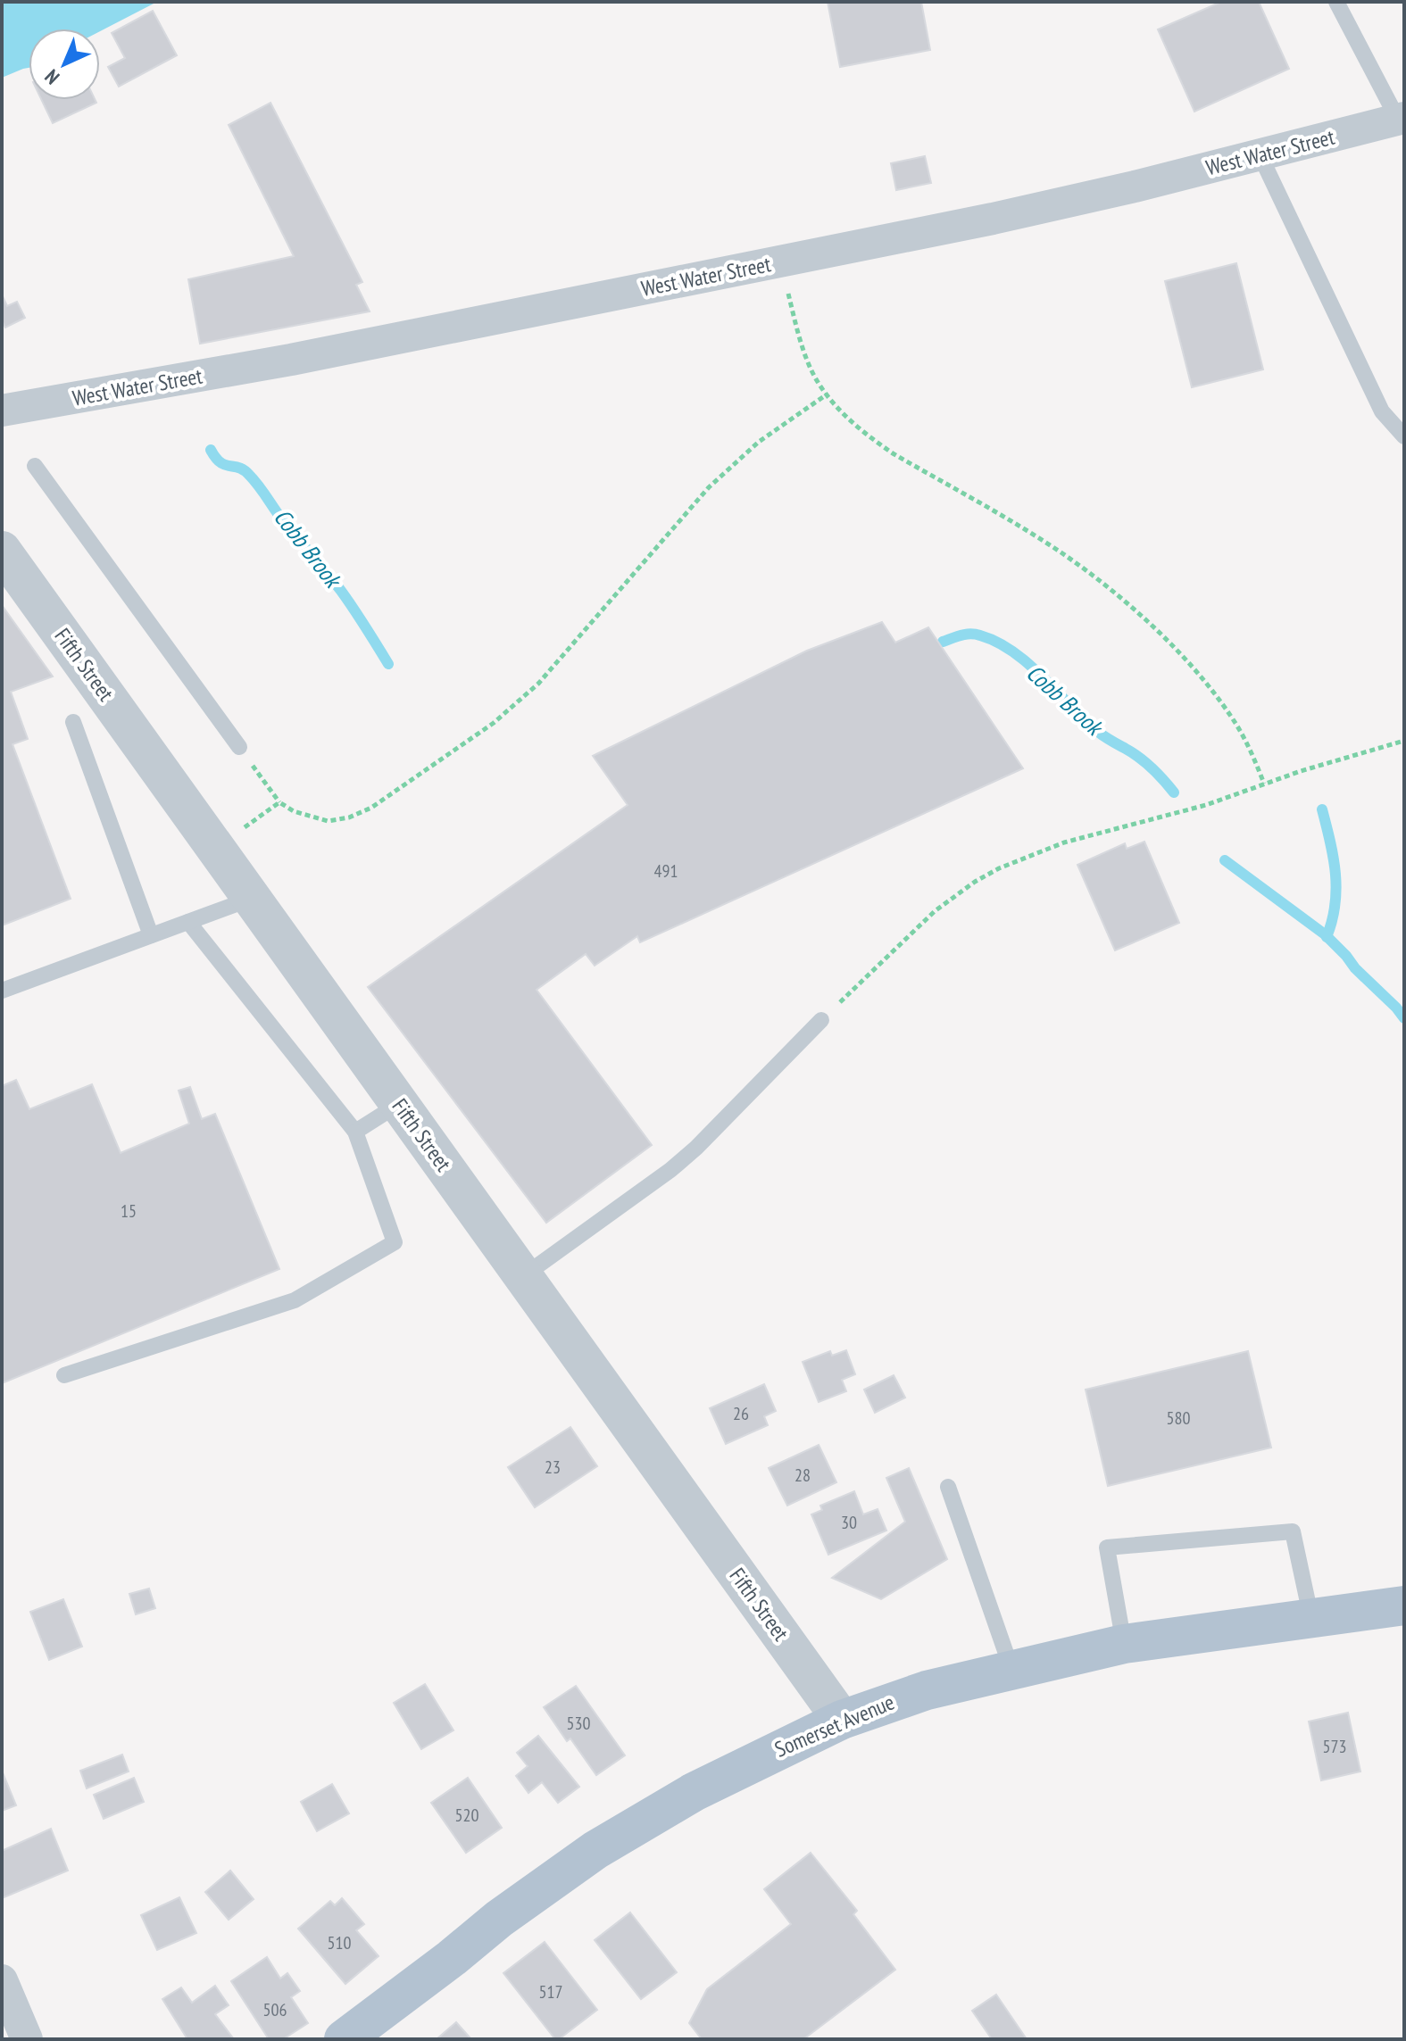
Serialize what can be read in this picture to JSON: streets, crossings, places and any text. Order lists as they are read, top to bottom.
{
  "streets": {
    "main road": ["Somerset Avenue"],
    "street": ["West Water Street", "Fifth Street"]
  },
  "crossings": [
    ["Fifth Street", "Somerset Avenue"]
  ],
  "water": ["Cobb Brook"],
  "house_numbers": [
    "491",
    "15",
    "26",
    "580",
    "23",
    "28",
    "30",
    "530",
    "573",
    "520",
    "510",
    "517",
    "506"
  ],
  "north": "bottom left"
}
